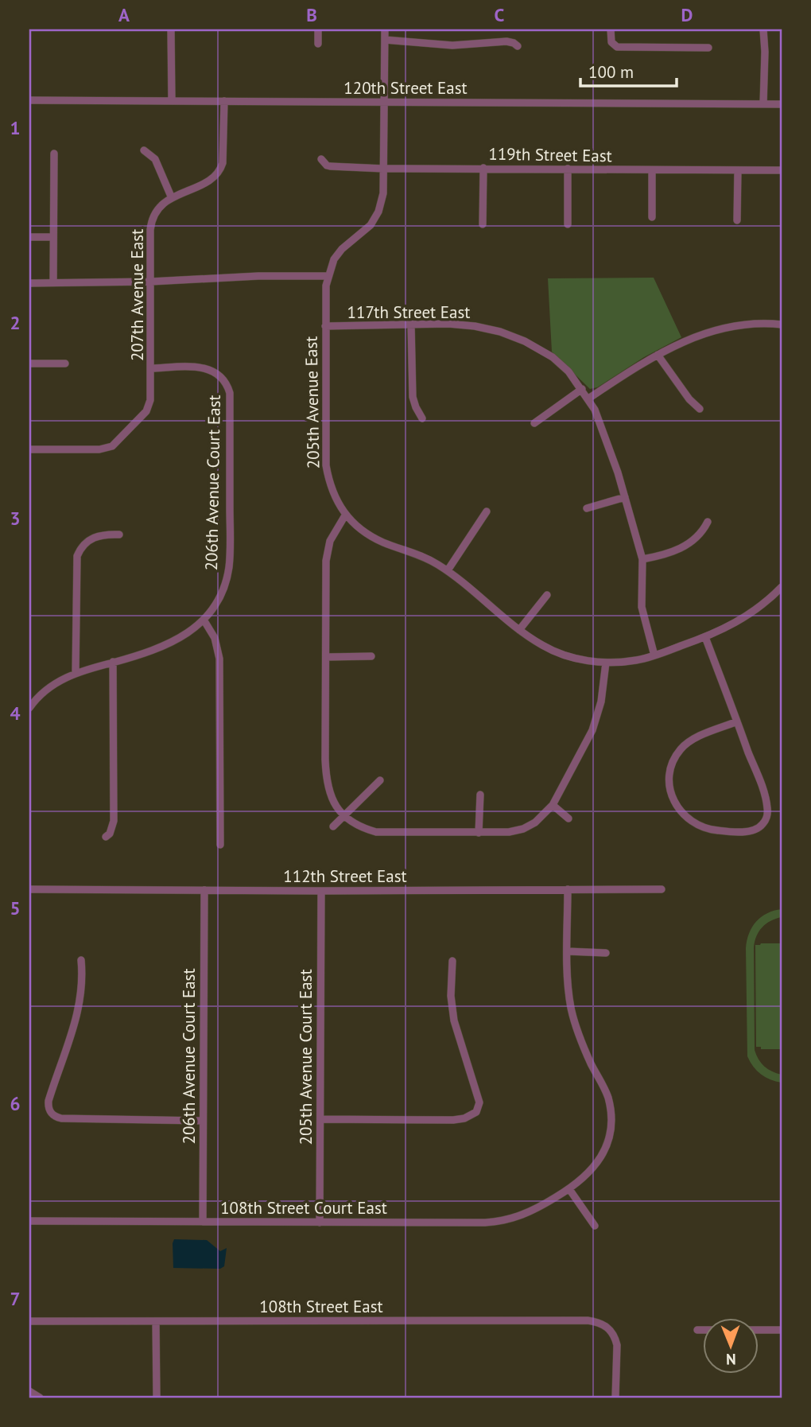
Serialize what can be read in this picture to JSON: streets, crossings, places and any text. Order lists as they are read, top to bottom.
{
  "streets": {
    "street": [
      "120th Street East",
      "119th Street East",
      "207th Avenue East",
      "117th Street East",
      "205th Avenue East",
      "206th Avenue Court East",
      "112th Street East",
      "205th Avenue Court East",
      "108th Street Court East",
      "108th Street East"
    ]
  },
  "crossings": [
    ["120th Street East", "207th Avenue East"],
    ["120th Street East", "205th Avenue East"],
    ["119th Street East", "205th Avenue East"],
    ["207th Avenue East", "206th Avenue Court East"],
    ["117th Street East", "205th Avenue East"],
    ["206th Avenue Court East", "112th Street East"],
    ["206th Avenue Court East", "108th Street Court East"],
    ["112th Street East", "205th Avenue Court East"],
    ["112th Street East", "108th Street Court East"],
    ["205th Avenue Court East", "108th Street Court East"]
  ],
  "scale_bar": "100 m",
  "north": "bottom",
  "grid": {
    "columns": [
      "A",
      "B",
      "C",
      "D"
    ],
    "rows": [
      "1",
      "2",
      "3",
      "4",
      "5",
      "6",
      "7"
    ]
  }
}
